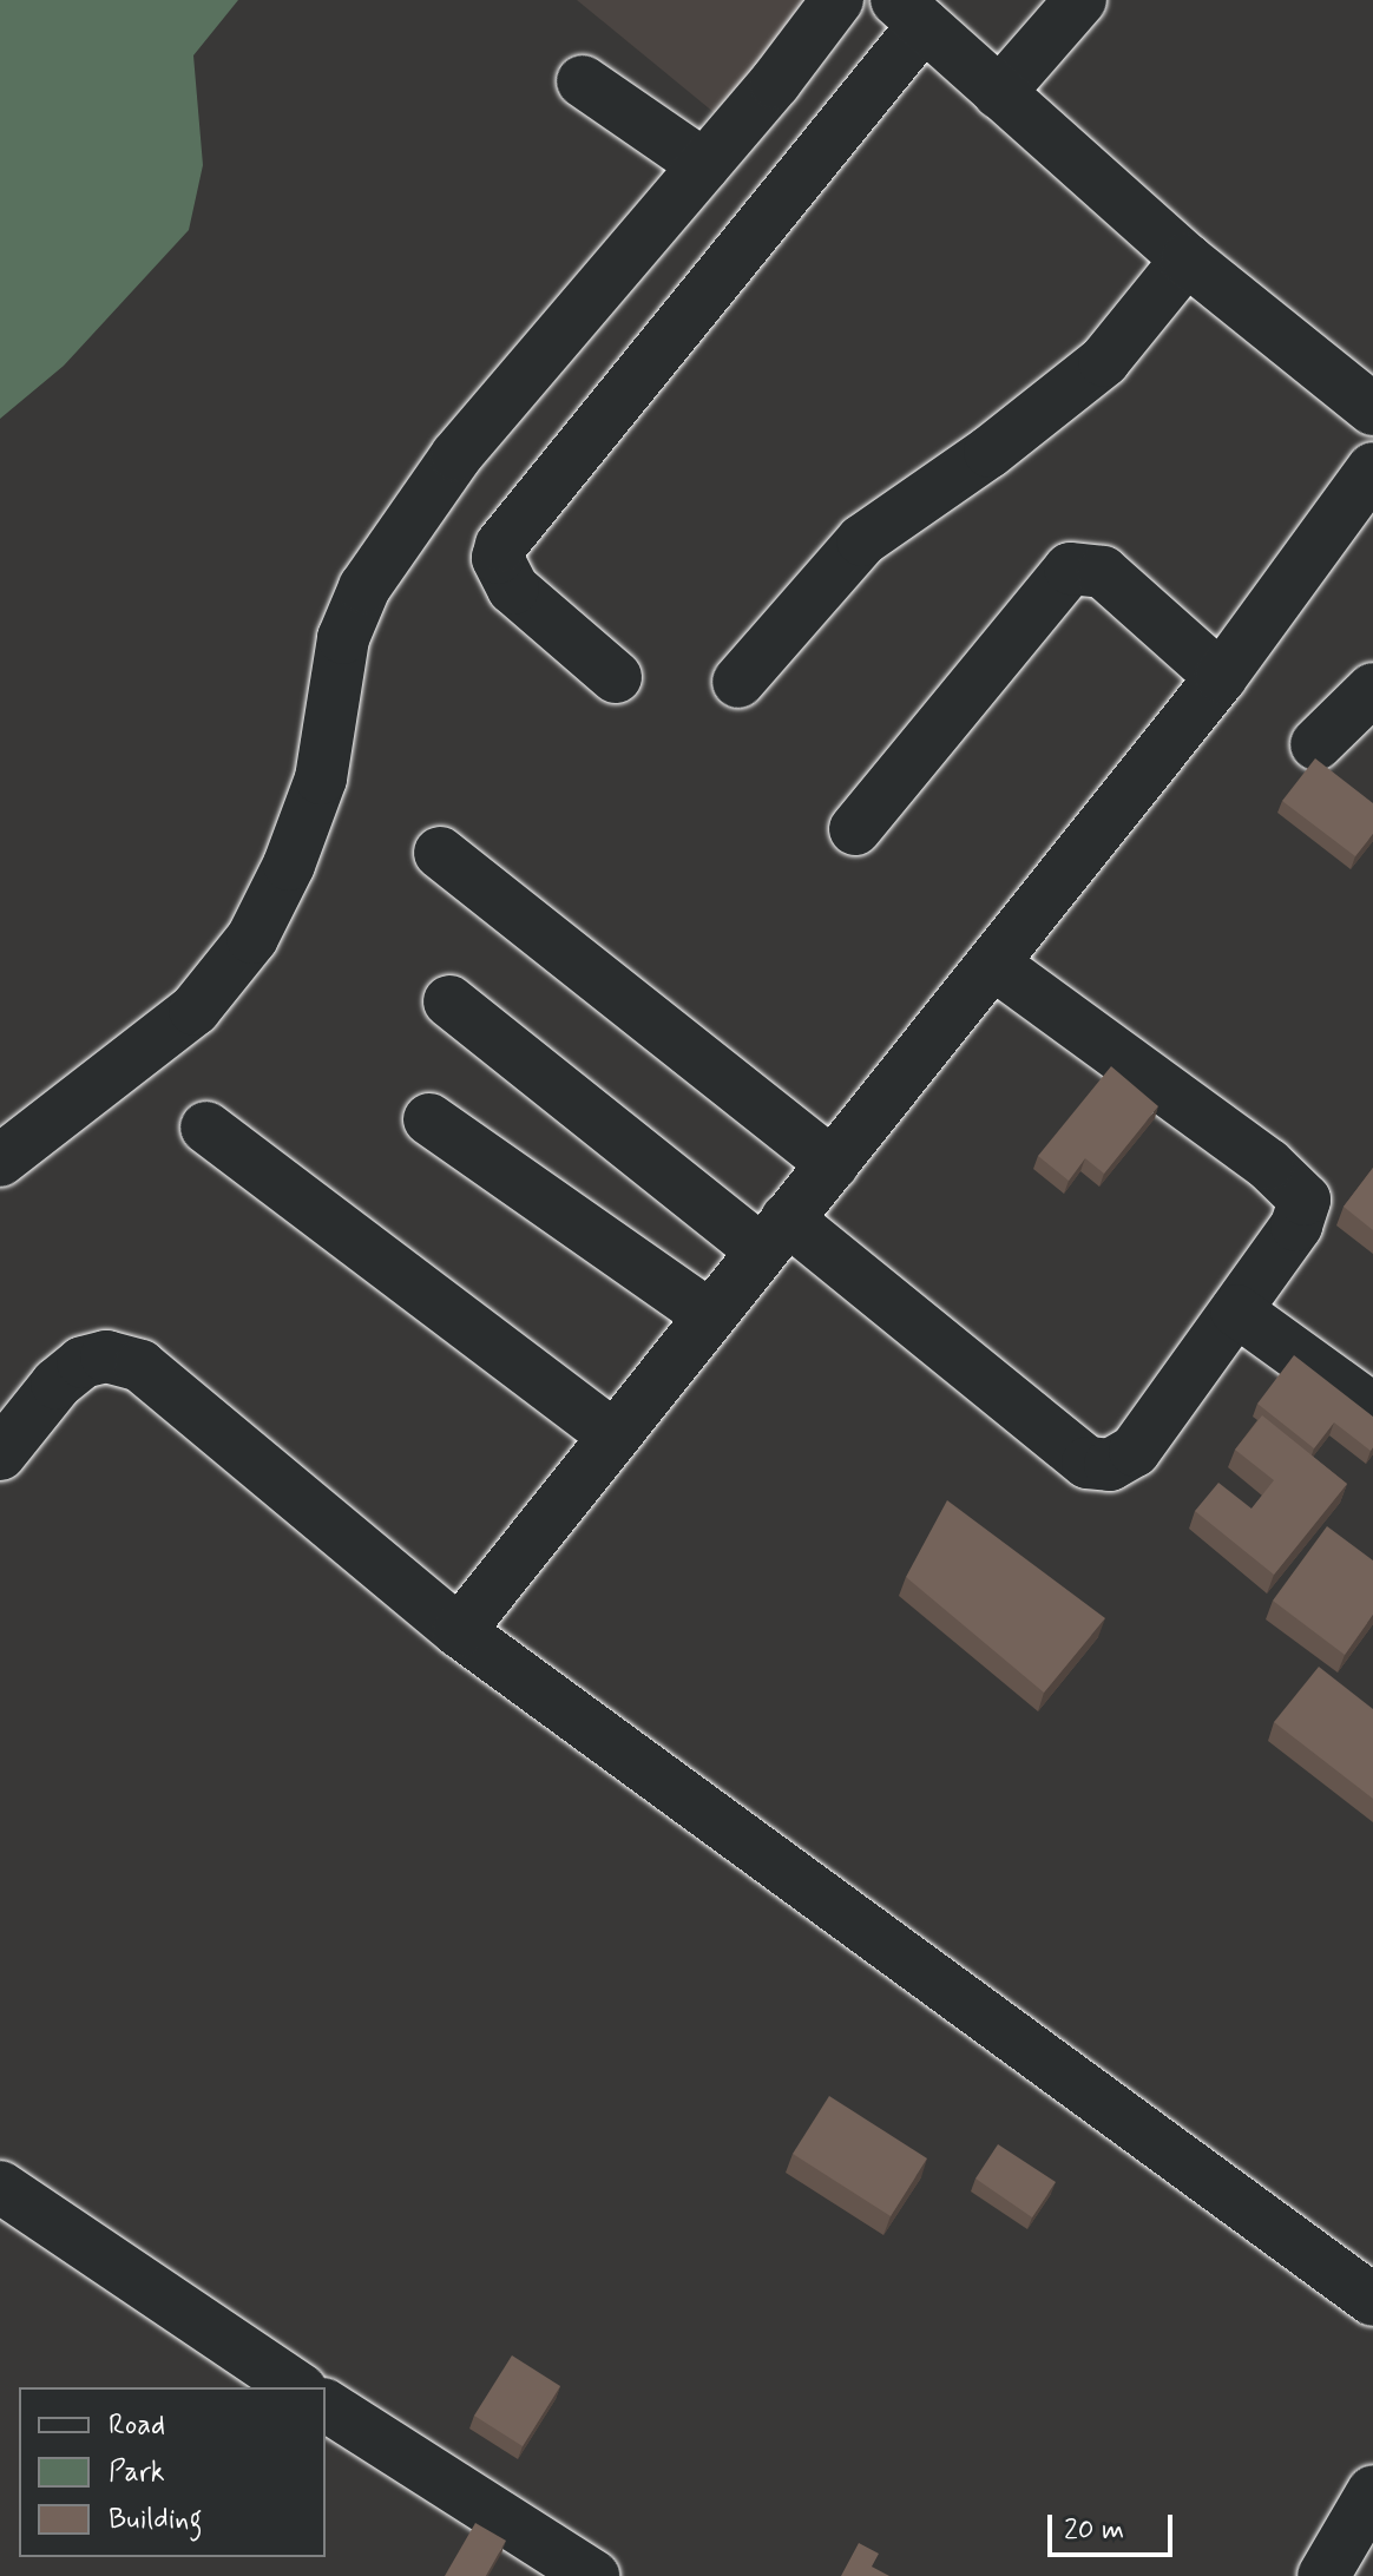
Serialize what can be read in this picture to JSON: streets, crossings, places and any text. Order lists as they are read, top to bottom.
{
  "legend": ["Road", "Park", "Building"],
  "scale_bar": "20 m"
}
